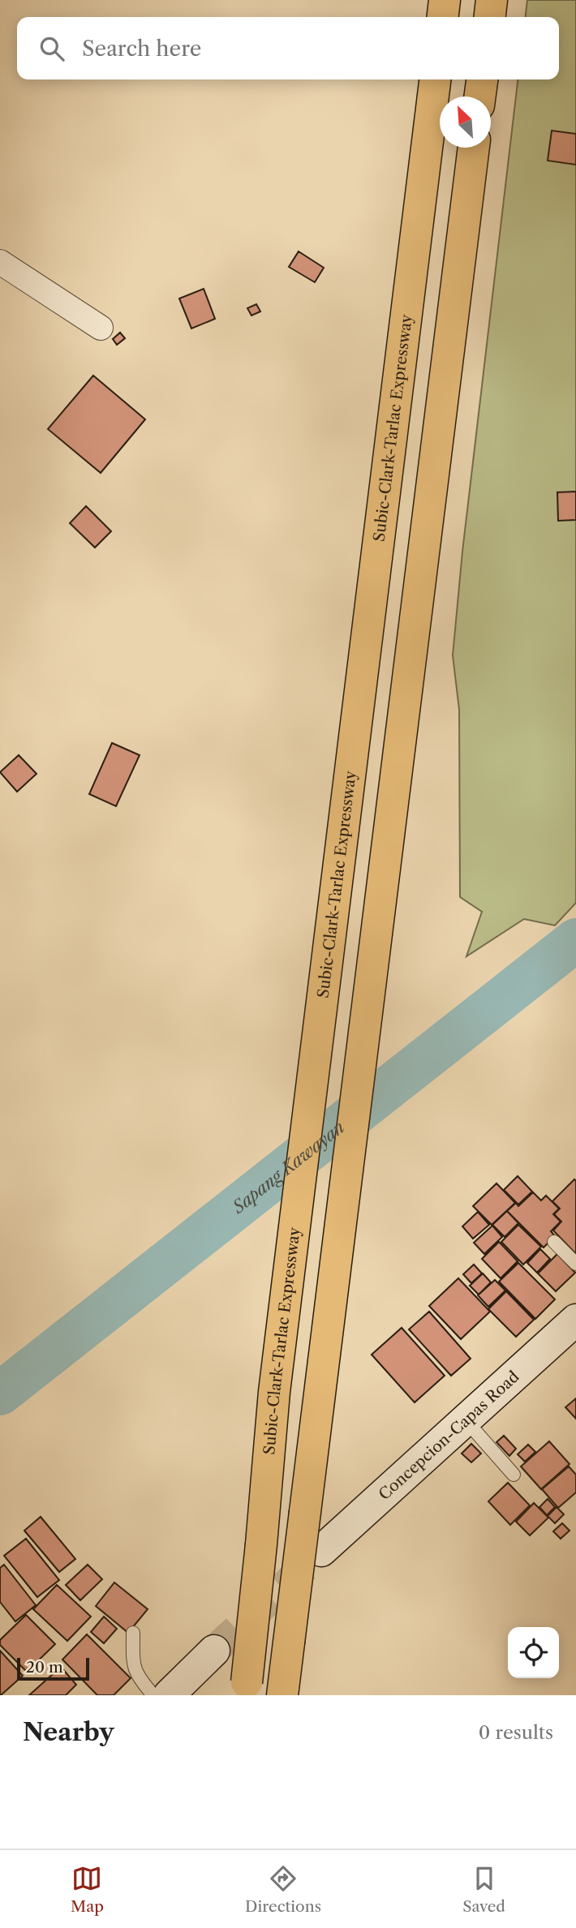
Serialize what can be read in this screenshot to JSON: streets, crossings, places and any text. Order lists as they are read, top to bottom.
{
  "streets": {
    "highway": ["Subic-Clark-Tarlac Expressway"],
    "main road": ["Concepcion-Capas Road"]
  },
  "water": ["Sapang Kawayan"],
  "scale_bar": "20 m",
  "north": "top left",
  "page": {
    "search": "Search here",
    "scale": "20 m",
    "heading": ["Nearby", "0 results"],
    "nav": ["Map", "Directions", "Saved"]
  }
}
